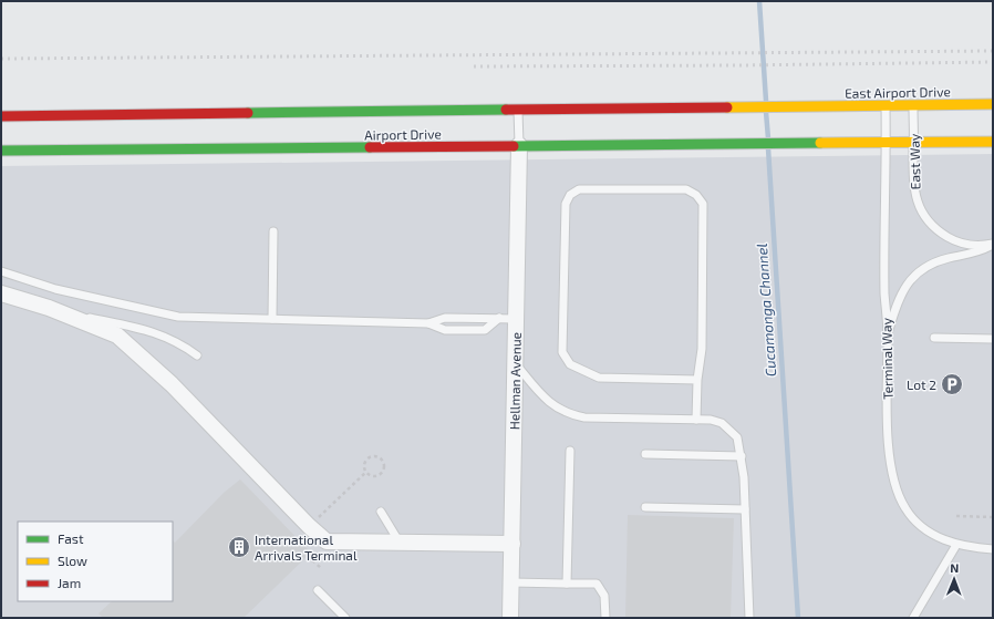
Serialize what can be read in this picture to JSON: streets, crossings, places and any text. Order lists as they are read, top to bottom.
{
  "streets": {
    "main road": ["East Airport Drive", "Airport Drive"],
    "street": ["Hellman Avenue"],
    "lane": ["East Way", "Terminal Way"]
  },
  "crossings": [
    ["East Airport Drive", "Airport Drive"],
    ["East Airport Drive", "East Way"],
    ["East Airport Drive", "Terminal Way"],
    ["Airport Drive", "Terminal Way"],
    ["Airport Drive", "Hellman Avenue"],
    ["East Way", "Terminal Way"]
  ],
  "water": ["Cucamonga Channel"],
  "places": {
    "parking": ["Lot 2"],
    "building": ["International Arrivals Terminal"]
  },
  "legend": ["Fast", "Slow", "Jam"],
  "north": "top"
}
